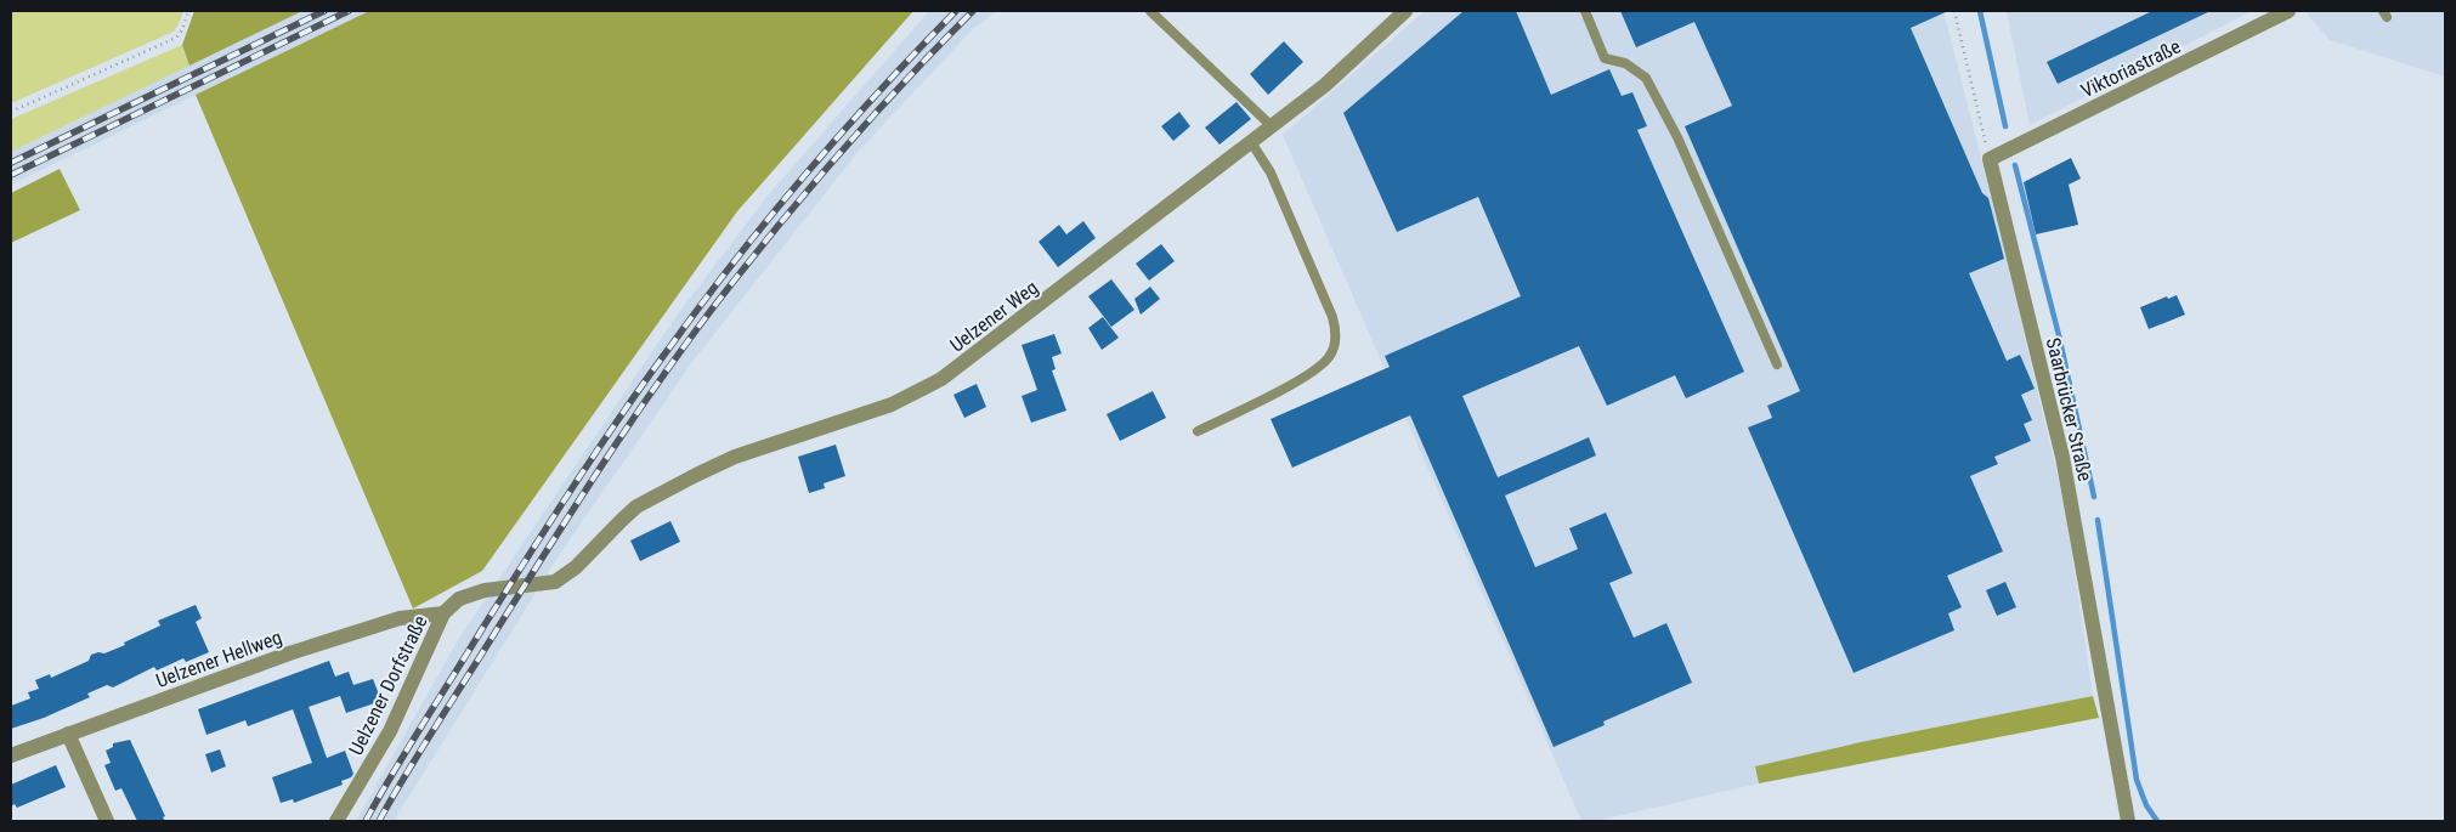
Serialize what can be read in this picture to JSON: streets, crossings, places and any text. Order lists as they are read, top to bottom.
{
  "streets": {
    "street": [
      "Viktoriastraße",
      "Uelzener Weg",
      "Saarbrücker Straße",
      "Uelzener Hellweg",
      "Uelzener Dorfstraße"
    ]
  },
  "crossings": [
    ["Viktoriastraße", "Saarbrücker Straße"],
    ["Uelzener Weg", "Uelzener Dorfstraße"],
    ["Uelzener Hellweg", "Uelzener Dorfstraße"]
  ]
}
